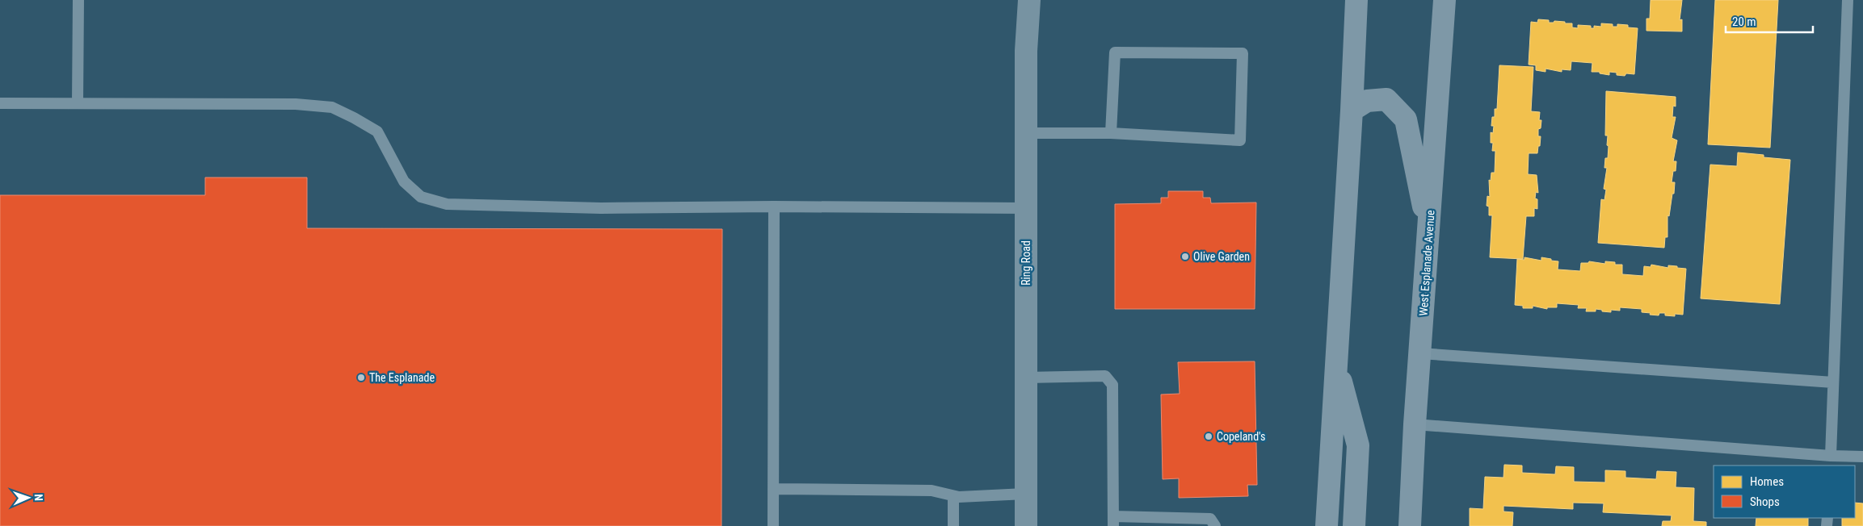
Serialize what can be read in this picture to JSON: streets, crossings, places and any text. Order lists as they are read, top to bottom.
{
  "streets": {
    "main road": ["West Esplanade Avenue"],
    "street": ["Ring Road"]
  },
  "places": ["Olive Garden", "The Esplanade", "Copeland's"],
  "legend": ["Homes", "Shops"],
  "scale_bar": "20 m",
  "north": "right"
}
